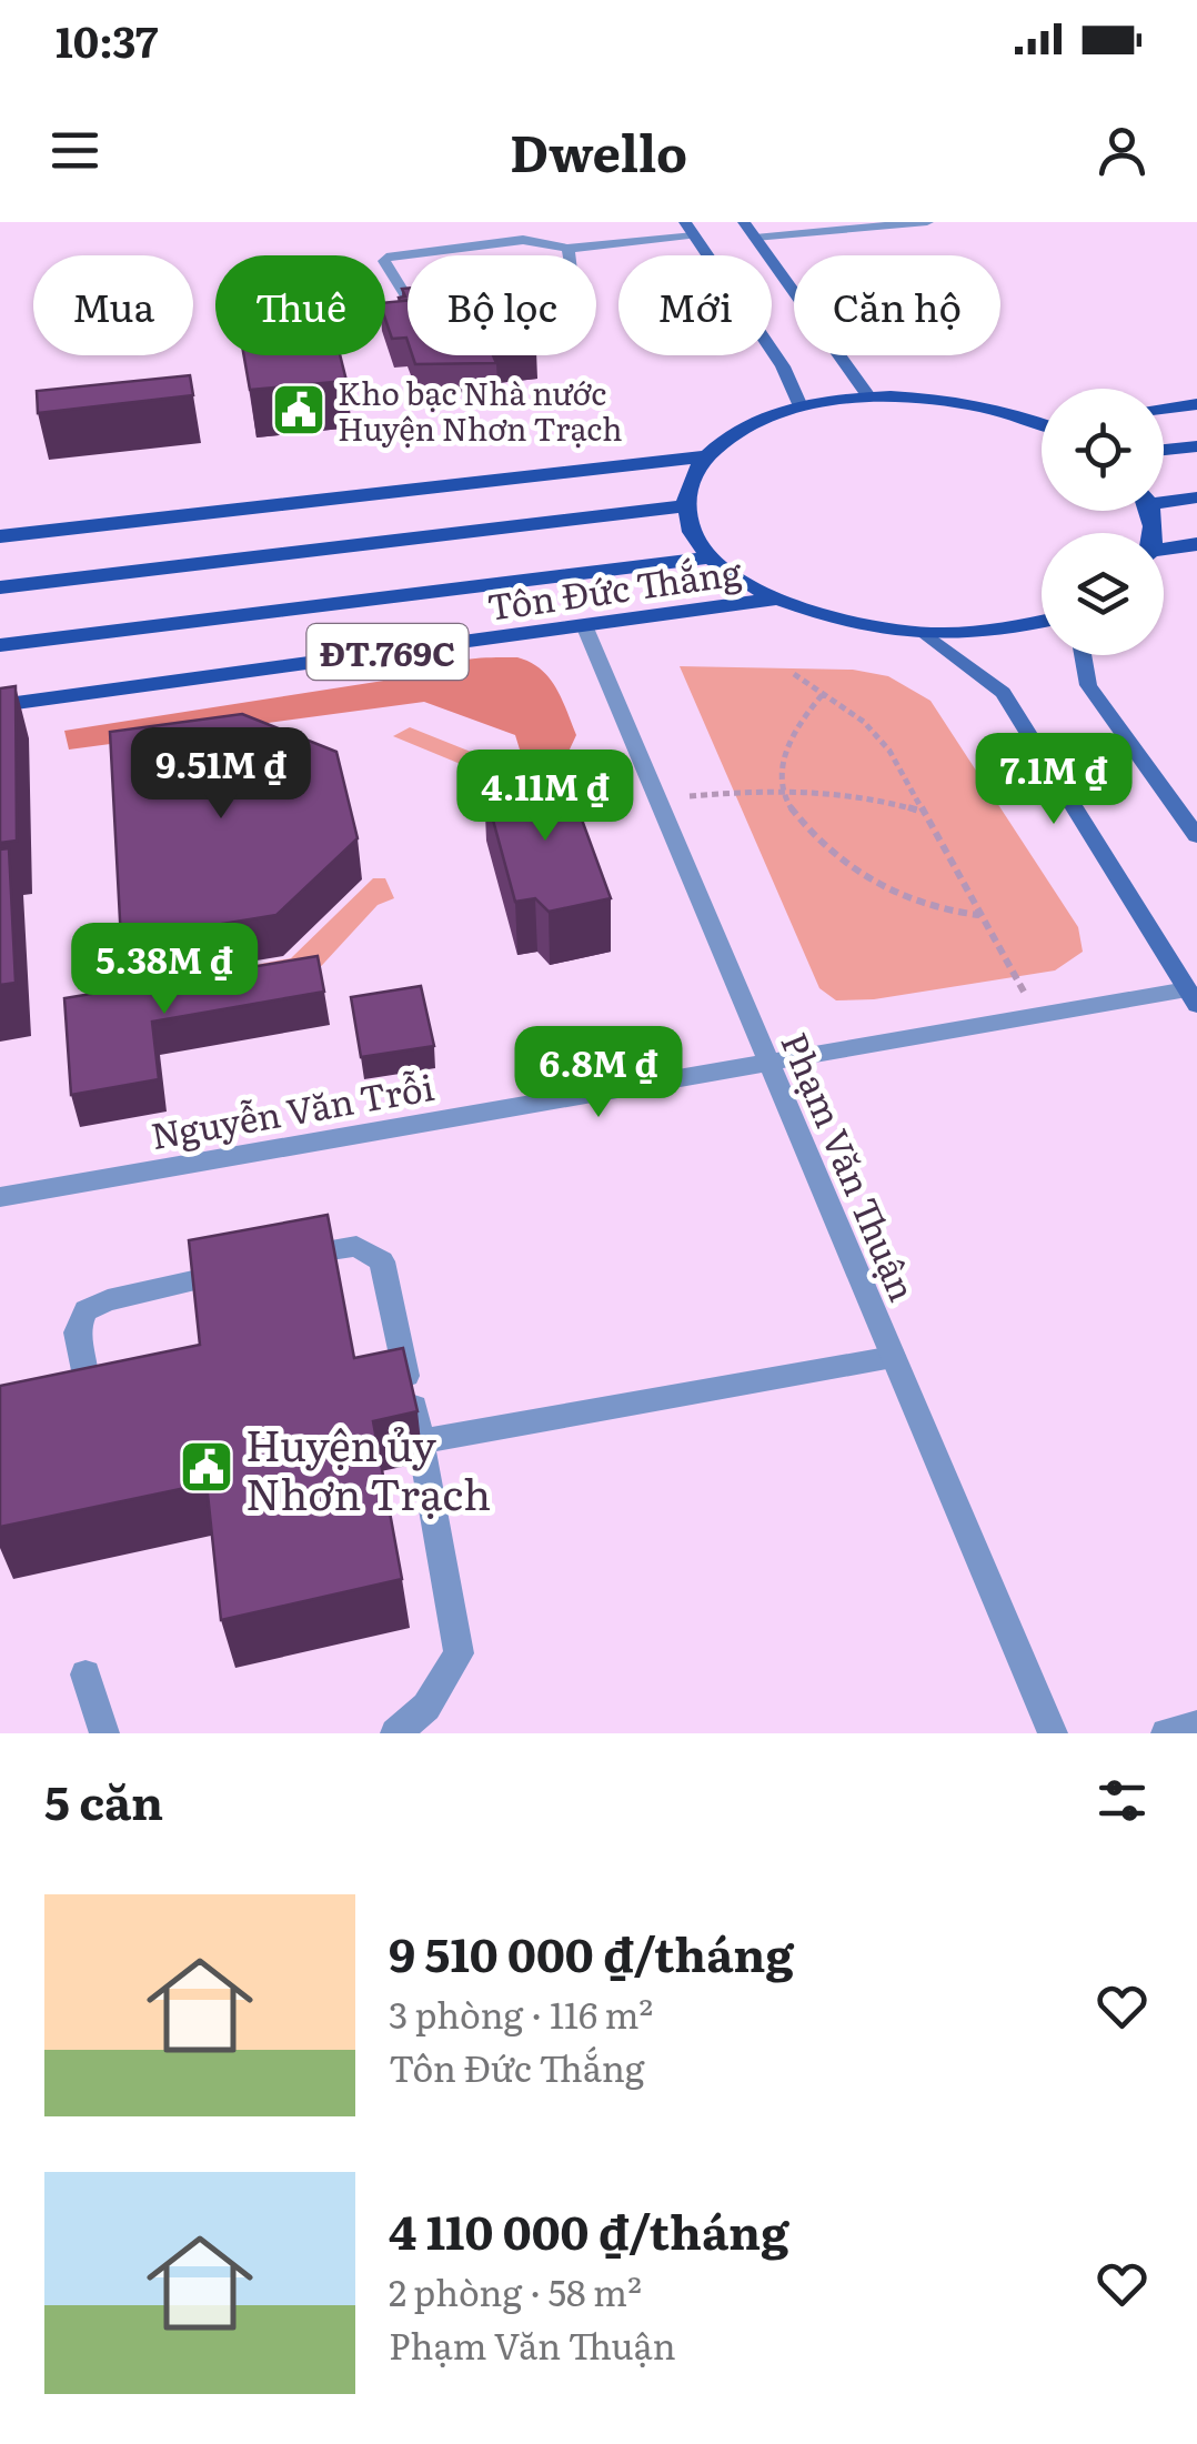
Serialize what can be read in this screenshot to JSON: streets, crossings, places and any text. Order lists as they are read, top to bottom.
{
  "streets": {
    "main road": ["Tôn Đức Thắng", "ĐT.769C"],
    "street": ["Nguyễn Văn Trỗi", "Phạm Văn Thuận"]
  },
  "crossings": [
    ["Tôn Đức Thắng", "Phạm Văn Thuận"],
    ["Nguyễn Văn Trỗi", "Phạm Văn Thuận"]
  ],
  "places": {
    "public building": ["Kho bạc Nhà nước Huyện Nhơn Trạch", "Huyện ủy Nhơn Trạch"]
  },
  "page": {
    "status": "10:37",
    "header": "Dwello",
    "chip": [
      "Mua",
      "Thuê",
      "Bộ lọc",
      "Mới",
      "Căn hộ"
    ],
    "price": [
      "9.51M ₫",
      "7.1M ₫",
      "4.11M ₫",
      "5.38M ₫",
      "6.8M ₫"
    ],
    "heading": "5 căn",
    "list": [
      {
        "name": "9 510 000 ₫/tháng",
        "note": "3 phòng · 116 m² · Tôn Đức Thắng"
      },
      {
        "name": "4 110 000 ₫/tháng",
        "note": "2 phòng · 58 m² · Phạm Văn Thuận"
      }
    ]
  }
}
